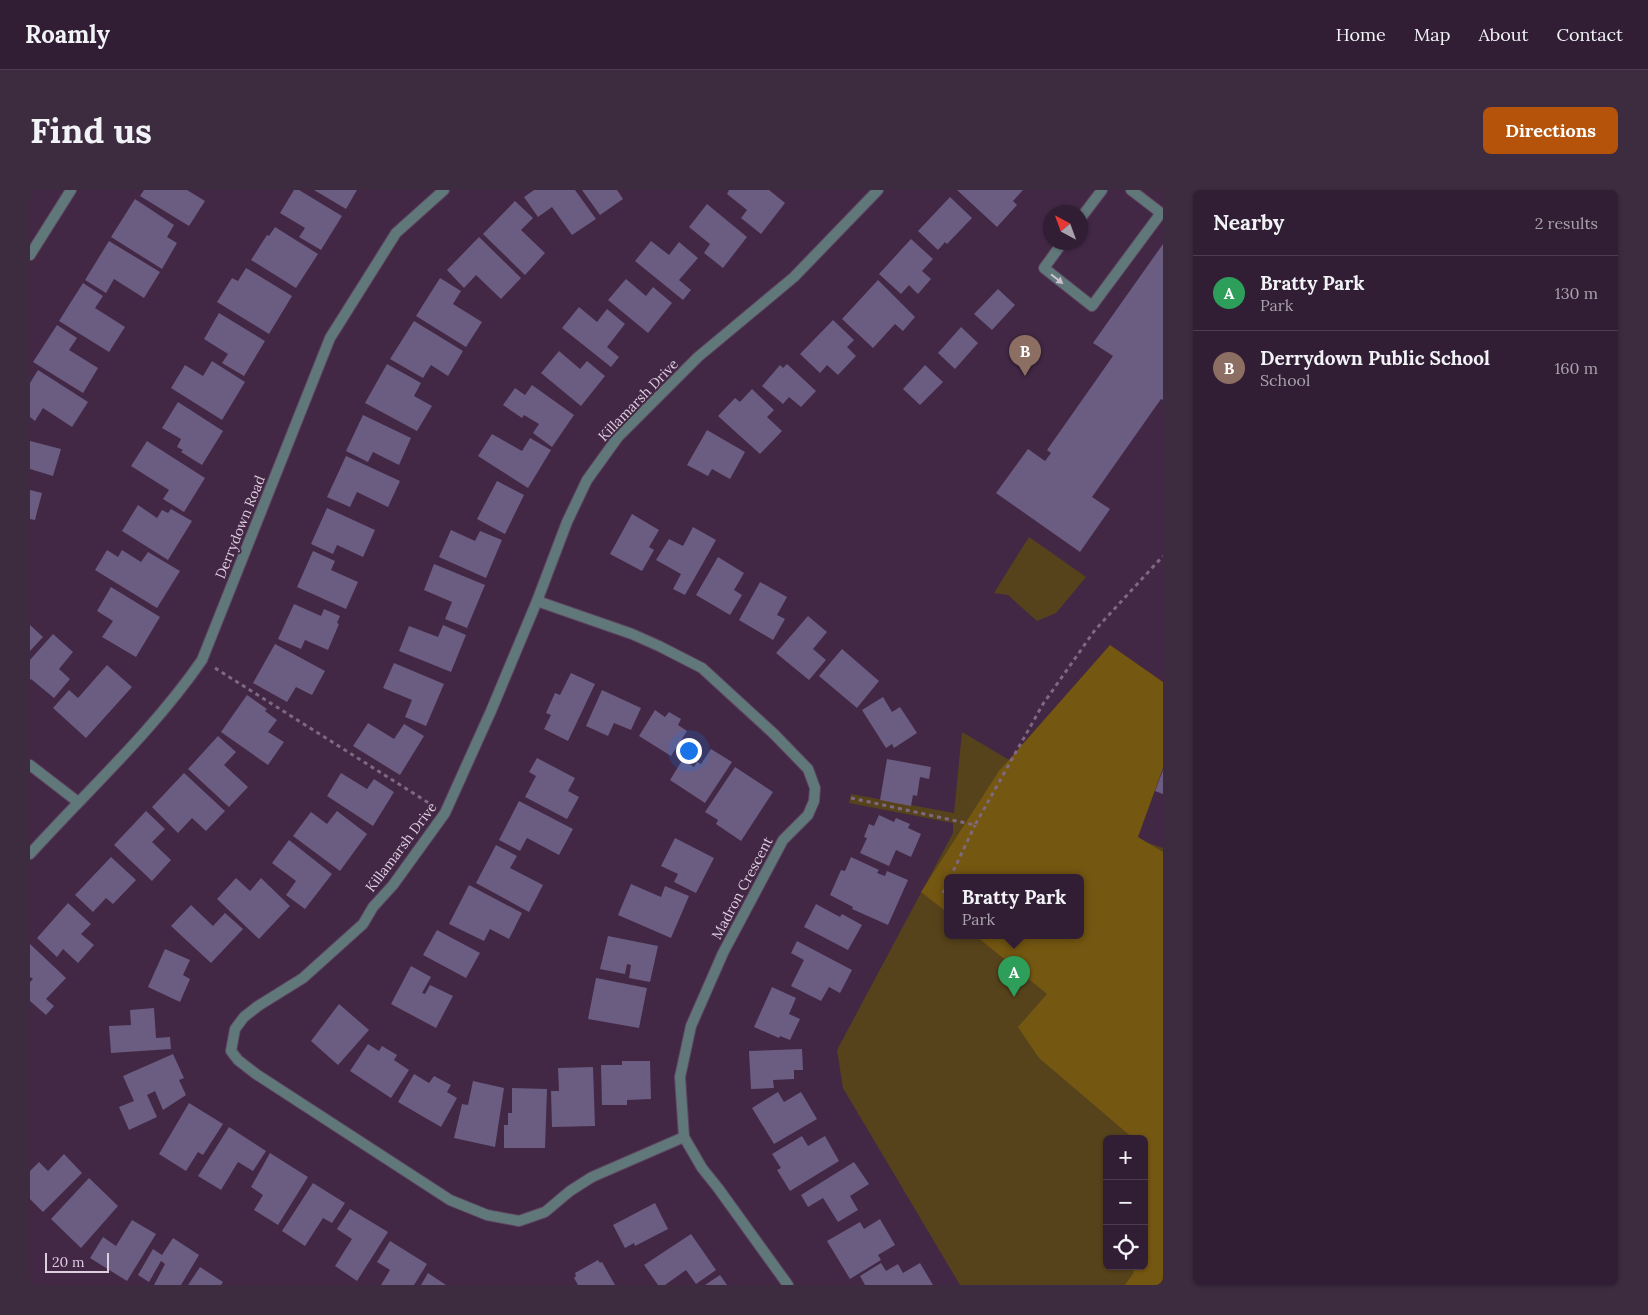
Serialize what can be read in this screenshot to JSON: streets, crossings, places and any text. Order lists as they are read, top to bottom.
{
  "streets": {
    "street": ["Killamarsh Drive", "Derrydown Road", "Madron Crescent"]
  },
  "crossings": [
    ["Killamarsh Drive", "Madron Crescent"]
  ],
  "scale_bar": "20 m",
  "north": "top left",
  "page": {
    "header": "Roamly",
    "nav": [
      "Home",
      "Map",
      "About",
      "Contact"
    ],
    "buttons": "Directions",
    "title": "Find us",
    "heading": ["Nearby", "2 results"],
    "list": [
      {
        "mark": "A",
        "name": "Bratty Park",
        "note": "Park",
        "value": "130 m"
      },
      {
        "mark": "B",
        "name": "Derrydown Public School",
        "note": "School",
        "value": "160 m"
      }
    ],
    "pins": ["B", "A"],
    "popup": ["Bratty Park", "Park"],
    "map_buttons": ["+", "−"],
    "scale": "20 m"
  }
}
